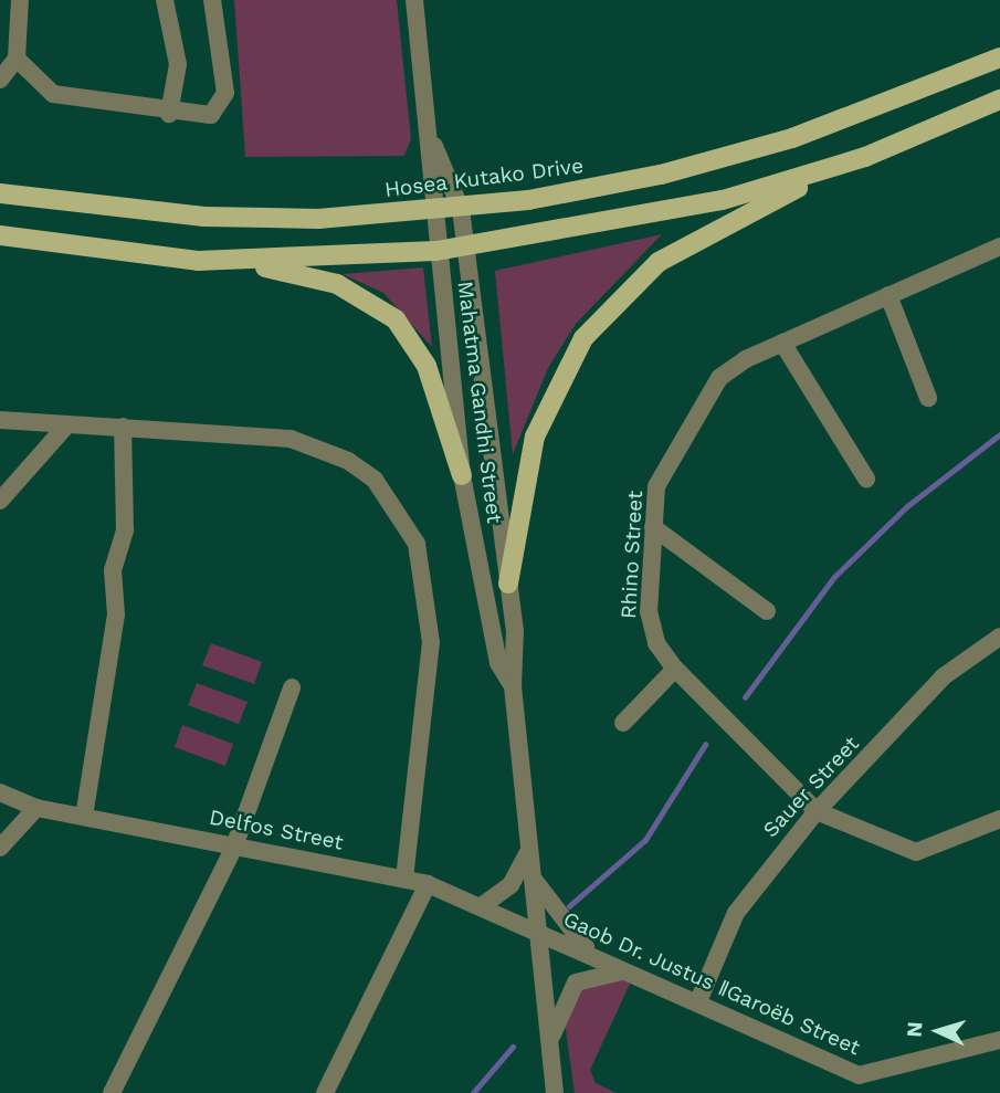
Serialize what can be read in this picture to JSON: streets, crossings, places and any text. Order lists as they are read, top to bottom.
{
  "streets": {
    "main road": ["Hosea Kutako Drive"],
    "street": [
      "Mahatma Gandhi Street",
      "Rhino Street",
      "Sauer Street",
      "Delfos Street",
      "Gaob Dr. Justus ǁGaroëb Street"
    ]
  },
  "crossings": [
    ["Hosea Kutako Drive", "Mahatma Gandhi Street"],
    ["Mahatma Gandhi Street", "Delfos Street"],
    ["Mahatma Gandhi Street", "Gaob Dr. Justus ǁGaroëb Street"],
    ["Rhino Street", "Sauer Street"],
    ["Sauer Street", "Gaob Dr. Justus ǁGaroëb Street"],
    ["Delfos Street", "Gaob Dr. Justus ǁGaroëb Street"]
  ],
  "north": "left"
}
